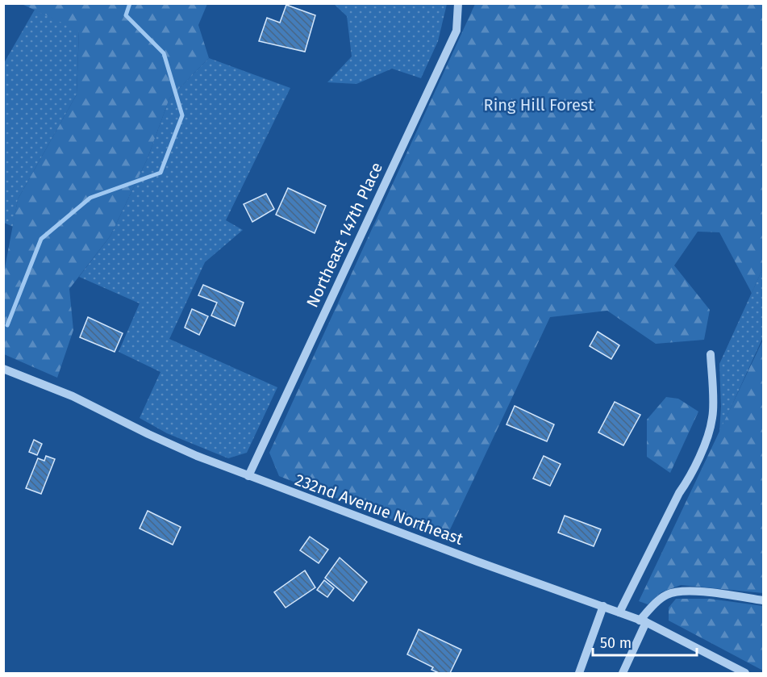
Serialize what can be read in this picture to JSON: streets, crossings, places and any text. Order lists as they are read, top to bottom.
{
  "streets": {
    "street": ["Northeast 147th Place", "232nd Avenue Northeast"]
  },
  "crossings": [
    ["Northeast 147th Place", "232nd Avenue Northeast"]
  ],
  "parks": ["Ring Hill Forest"],
  "scale_bar": "50 m"
}
